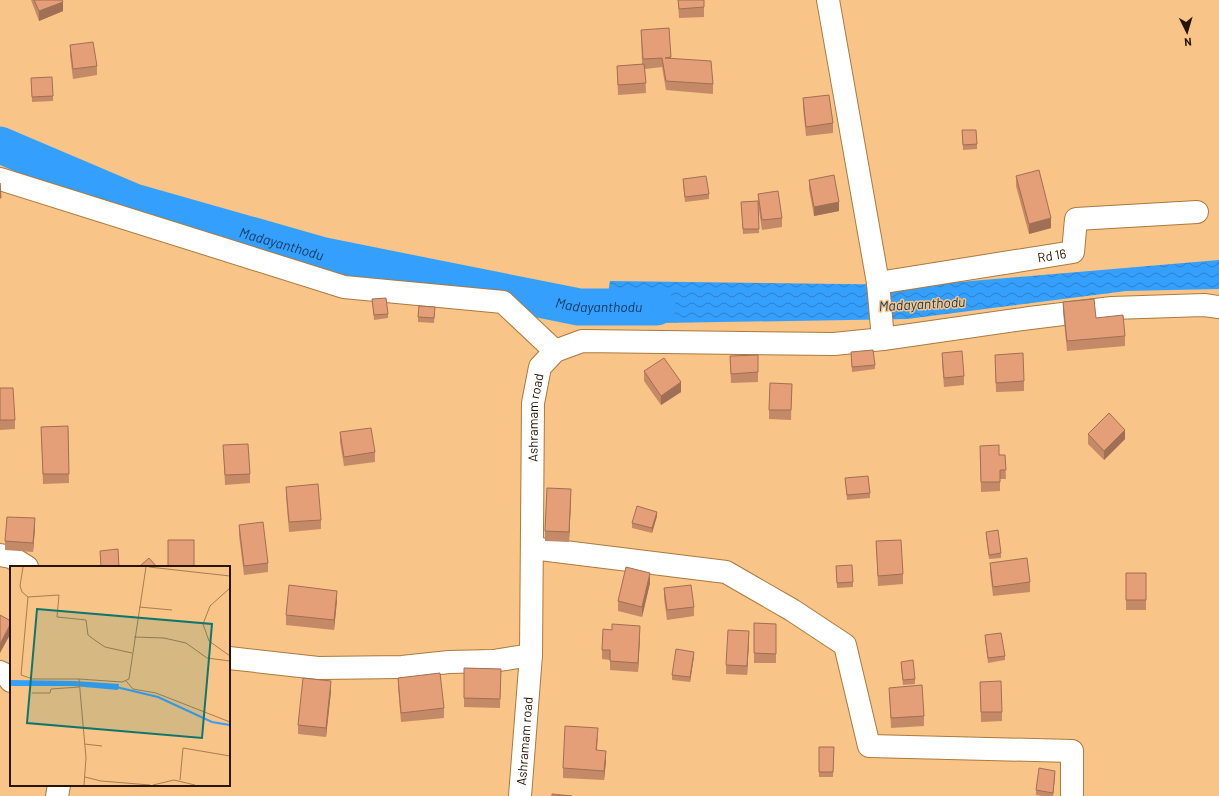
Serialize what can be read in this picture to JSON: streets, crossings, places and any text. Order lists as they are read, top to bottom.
{
  "streets": {
    "street": ["Rd 16", "Ashramam road"]
  },
  "water": ["Madayanthodu"],
  "north": "bottom"
}
